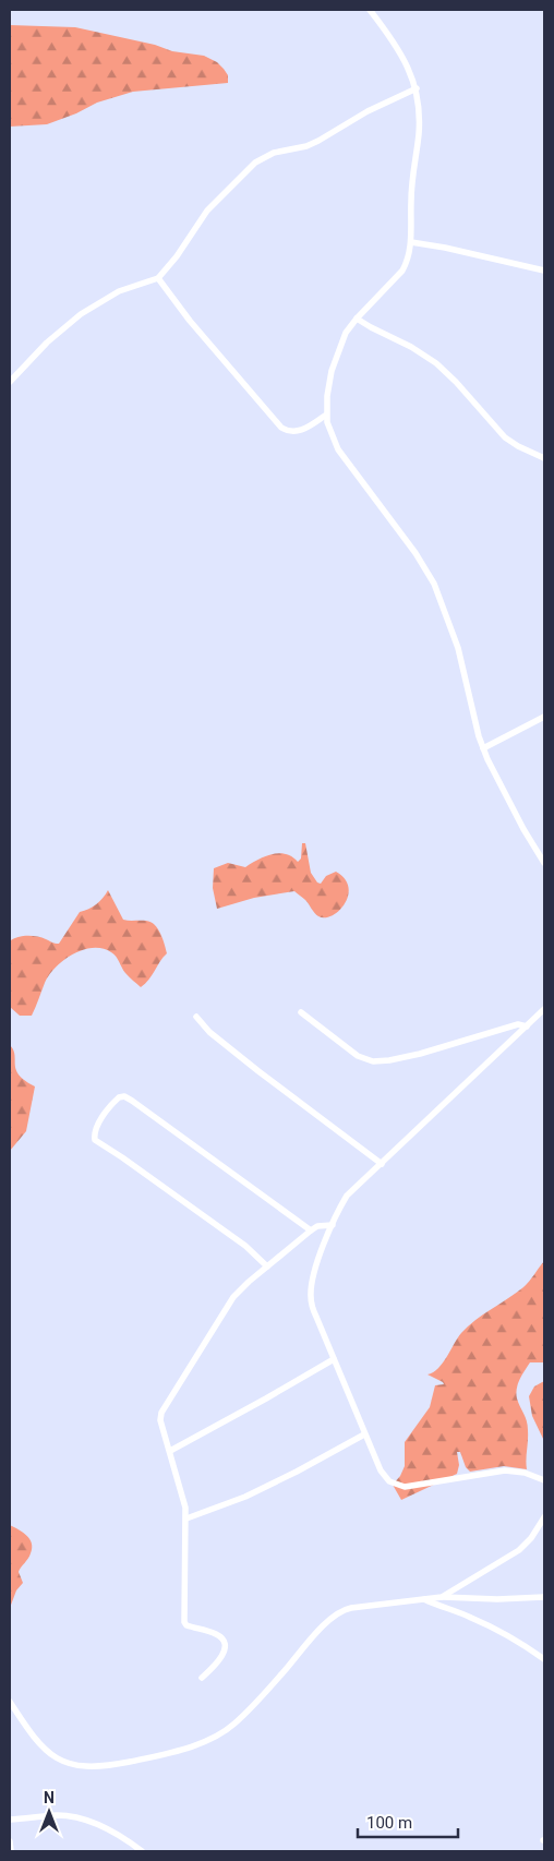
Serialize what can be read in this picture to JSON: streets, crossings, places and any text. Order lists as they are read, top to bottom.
{
  "scale_bar": "100 m",
  "north": "top"
}
